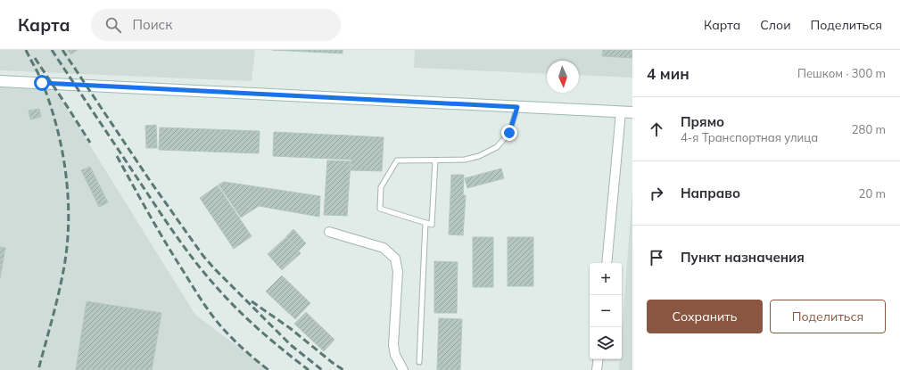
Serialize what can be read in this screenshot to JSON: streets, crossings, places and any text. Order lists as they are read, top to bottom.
{
  "north": "bottom",
  "page": {
    "header": "Карта",
    "search": "Поиск",
    "nav": ["Карта", "Слои", "Поделиться"],
    "heading": ["4 мин", "Пешком · 300 m"],
    "list": [
      ["Прямо", "4-я Транспортная улица", "280 m"],
      ["Направо", "20 m"],
      "Пункт назначения"
    ],
    "map_buttons": ["+", "−"],
    "buttons": ["Сохранить", "Поделиться"]
  }
}
